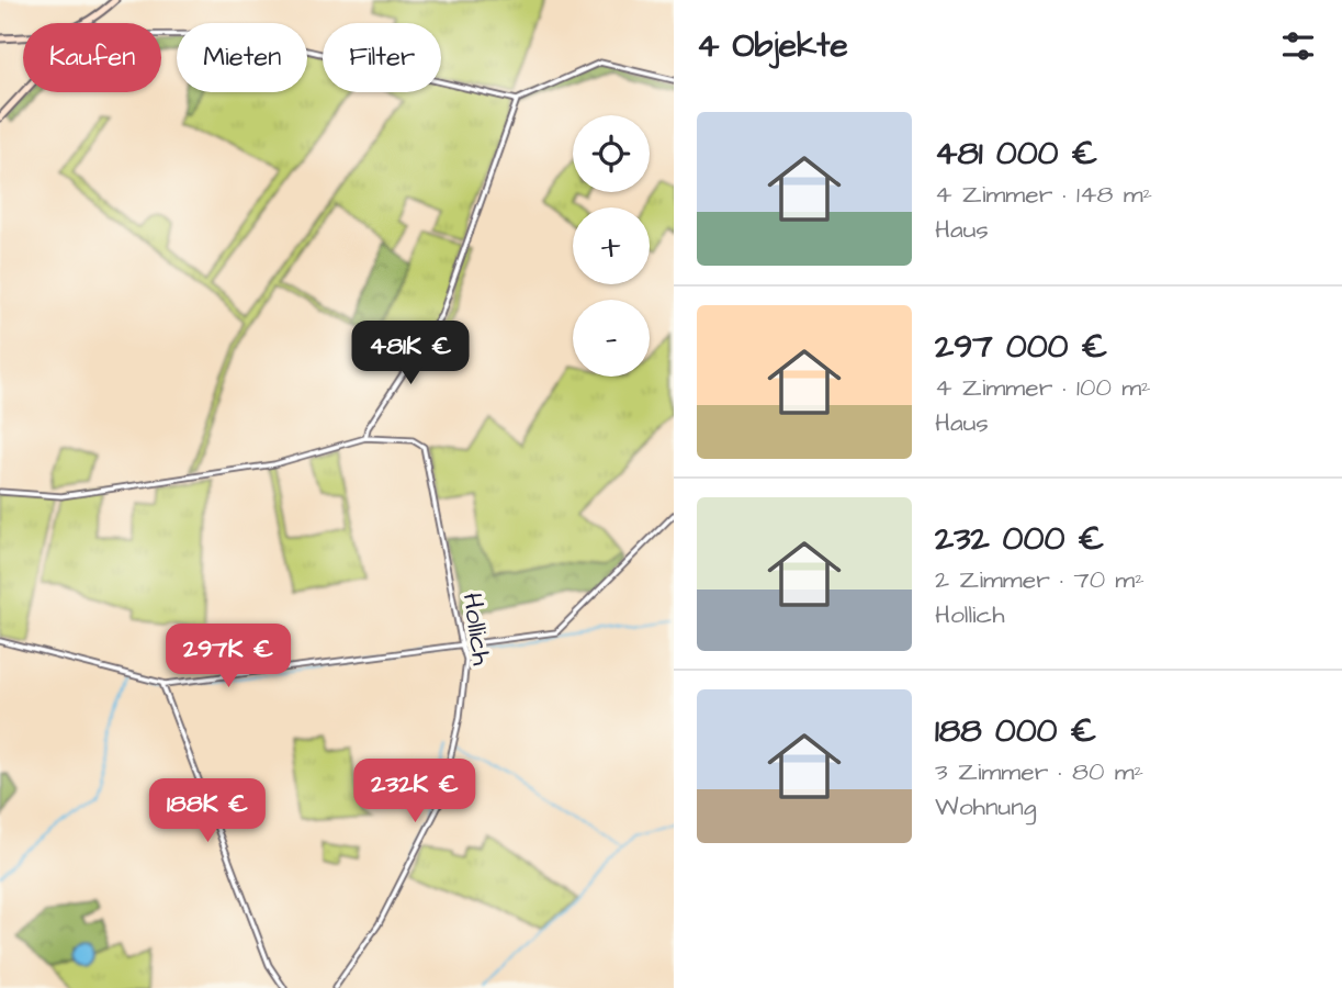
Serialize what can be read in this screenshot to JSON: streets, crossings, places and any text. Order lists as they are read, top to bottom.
{
  "streets": {
    "street": ["Hollich"]
  },
  "page": {
    "heading": "4 Objekte",
    "chip": ["Kaufen", "Mieten", "Filter"],
    "list": [
      {
        "name": "481 000 €",
        "note": "4 Zimmer · 148 m² · Haus"
      },
      {
        "name": "297 000 €",
        "note": "4 Zimmer · 100 m² · Haus"
      },
      {
        "name": "232 000 €",
        "note": "2 Zimmer · 70 m² · Hollich"
      },
      {
        "name": "188 000 €",
        "note": "3 Zimmer · 80 m² · Wohnung"
      }
    ],
    "map_buttons": ["+", "−"],
    "price": [
      "481K €",
      "297K €",
      "232K €",
      "188K €"
    ]
  }
}
